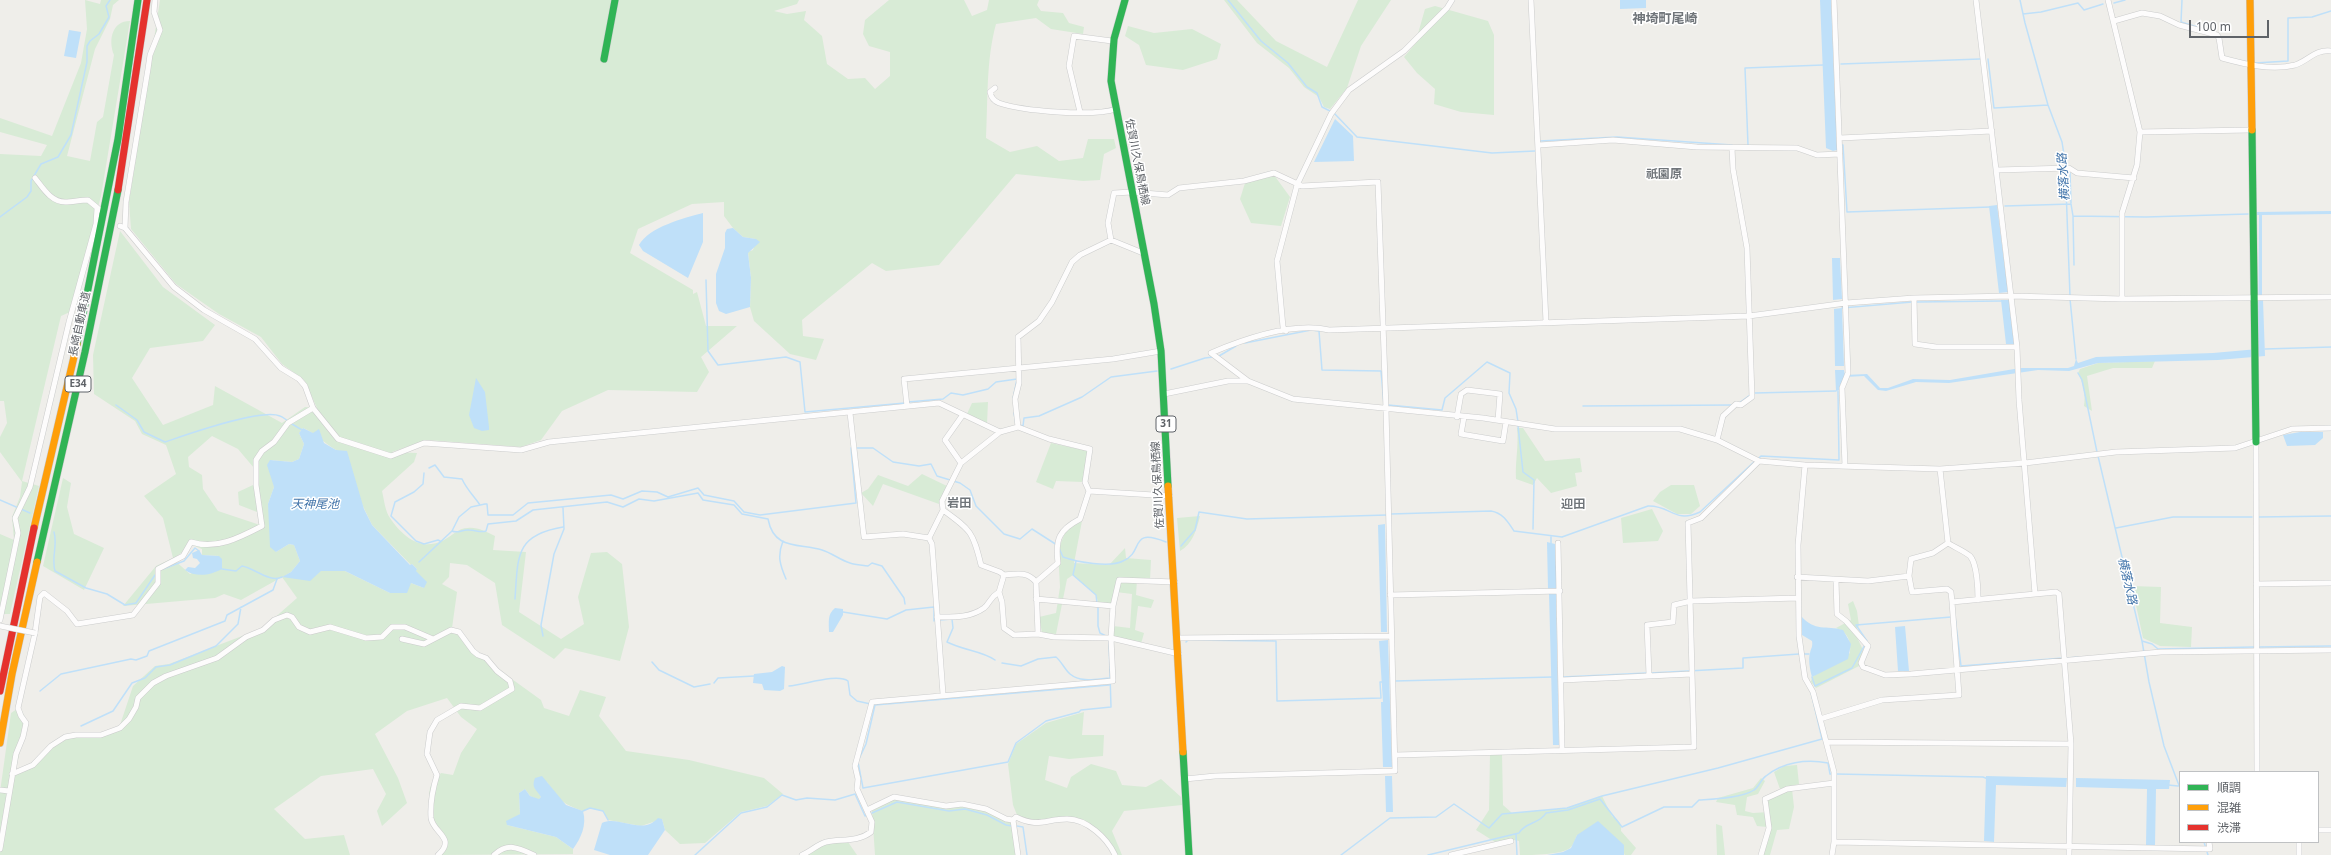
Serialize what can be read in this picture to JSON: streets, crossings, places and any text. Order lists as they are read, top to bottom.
{
  "streets": {
    "main road": [
      "佐賀川久保鳥栖線",
      "長崎自動車道",
      "E34",
      "31"
    ]
  },
  "districts": [
    "神埼町尾崎",
    "祇園原",
    "岩田",
    "迎田"
  ],
  "water": ["横落水路", "天神尾池"],
  "legend": ["順調", "混雑", "渋滞"],
  "scale_bar": "100 m"
}
